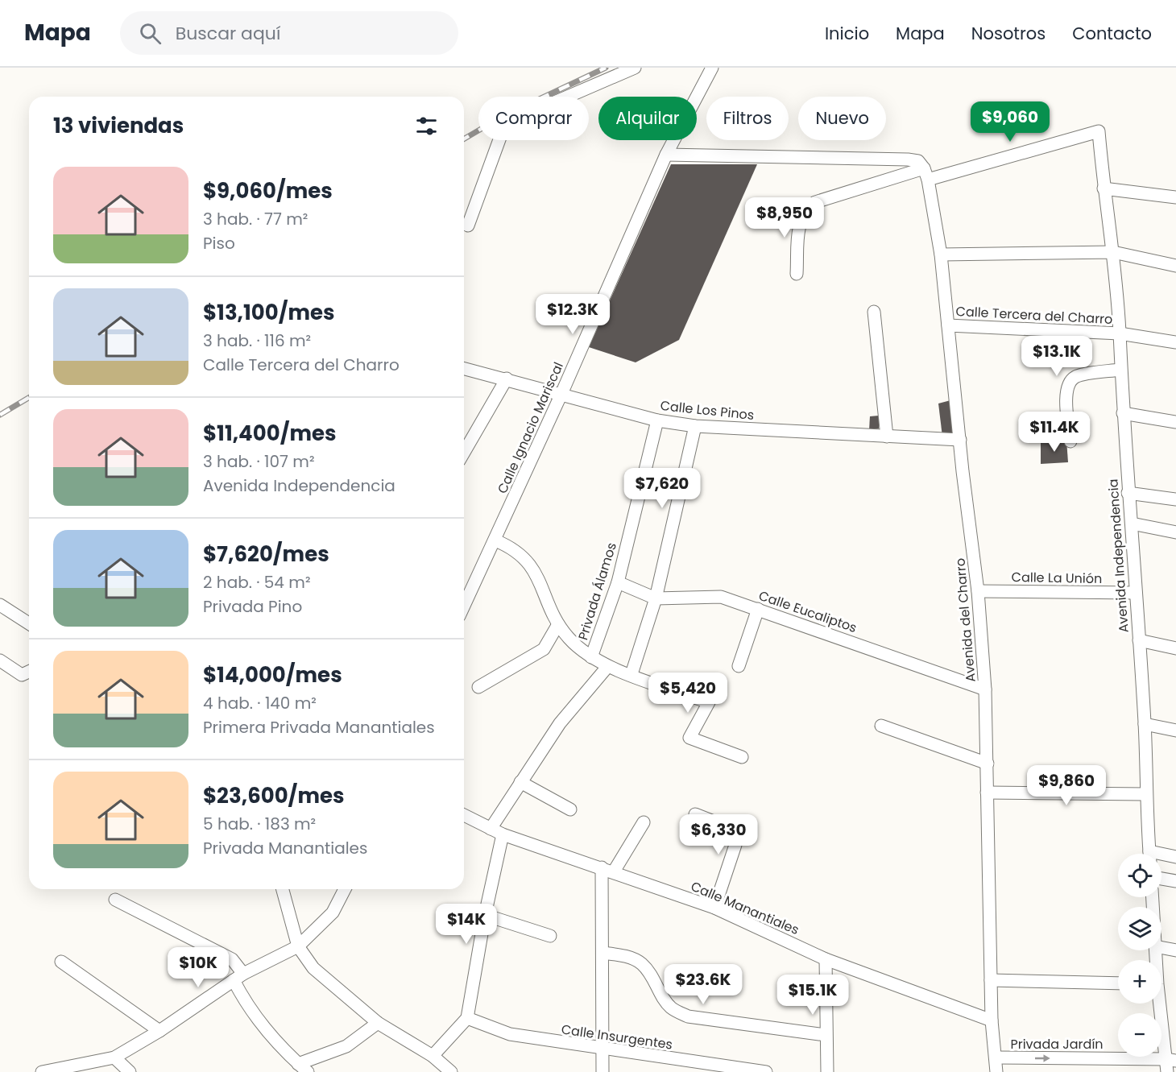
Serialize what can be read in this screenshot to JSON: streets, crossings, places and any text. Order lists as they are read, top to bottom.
{
  "streets": {
    "street": [
      "Calle Tercera del Charro",
      "Calle Los Pinos",
      "Calle Ignacio Mariscal",
      "Avenida Independencia",
      "Calle La Unión",
      "Privada Álamos",
      "Calle Eucaliptos",
      "Avenida del Charro",
      "Calle Manantiales",
      "Calle Insurgentes",
      "Privada Jardín"
    ]
  },
  "crossings": [
    ["Calle Tercera del Charro", "Avenida Independencia"],
    ["Calle Tercera del Charro", "Avenida del Charro"],
    ["Calle Los Pinos", "Calle Ignacio Mariscal"],
    ["Calle Los Pinos", "Privada Álamos"],
    ["Calle Los Pinos", "Avenida del Charro"],
    ["Avenida Independencia", "Calle La Unión"],
    ["Avenida Independencia", "Avenida del Charro"],
    ["Calle La Unión", "Avenida del Charro"],
    ["Privada Álamos", "Calle Eucaliptos"],
    ["Calle Eucaliptos", "Avenida del Charro"],
    ["Avenida del Charro", "Calle Manantiales"],
    ["Avenida del Charro", "Privada Jardín"]
  ],
  "page": {
    "header": "Mapa",
    "search": "Buscar aquí",
    "nav": [
      "Inicio",
      "Mapa",
      "Nosotros",
      "Contacto"
    ],
    "chip": [
      "Comprar",
      "Alquilar",
      "Filtros",
      "Nuevo"
    ],
    "heading": "13 viviendas",
    "price": [
      "$9,060",
      "$8,950",
      "$12.3K",
      "$13.1K",
      "$11.4K",
      "$7,620",
      "$5,420",
      "$9,860",
      "$6,330",
      "$14K",
      "$10K",
      "$23.6K",
      "$15.1K"
    ],
    "list": [
      {
        "name": "$9,060/mes",
        "note": "3 hab. · 77 m² · Piso"
      },
      {
        "name": "$13,100/mes",
        "note": "3 hab. · 116 m² · Calle Tercera del Charro"
      },
      {
        "name": "$11,400/mes",
        "note": "3 hab. · 107 m² · Avenida Independencia"
      },
      {
        "name": "$7,620/mes",
        "note": "2 hab. · 54 m² · Privada Pino"
      },
      {
        "name": "$14,000/mes",
        "note": "4 hab. · 140 m² · Primera Privada Manantiales"
      },
      {
        "name": "$23,600/mes",
        "note": "5 hab. · 183 m² · Privada Manantiales"
      }
    ],
    "map_buttons": ["+", "−"]
  }
}
